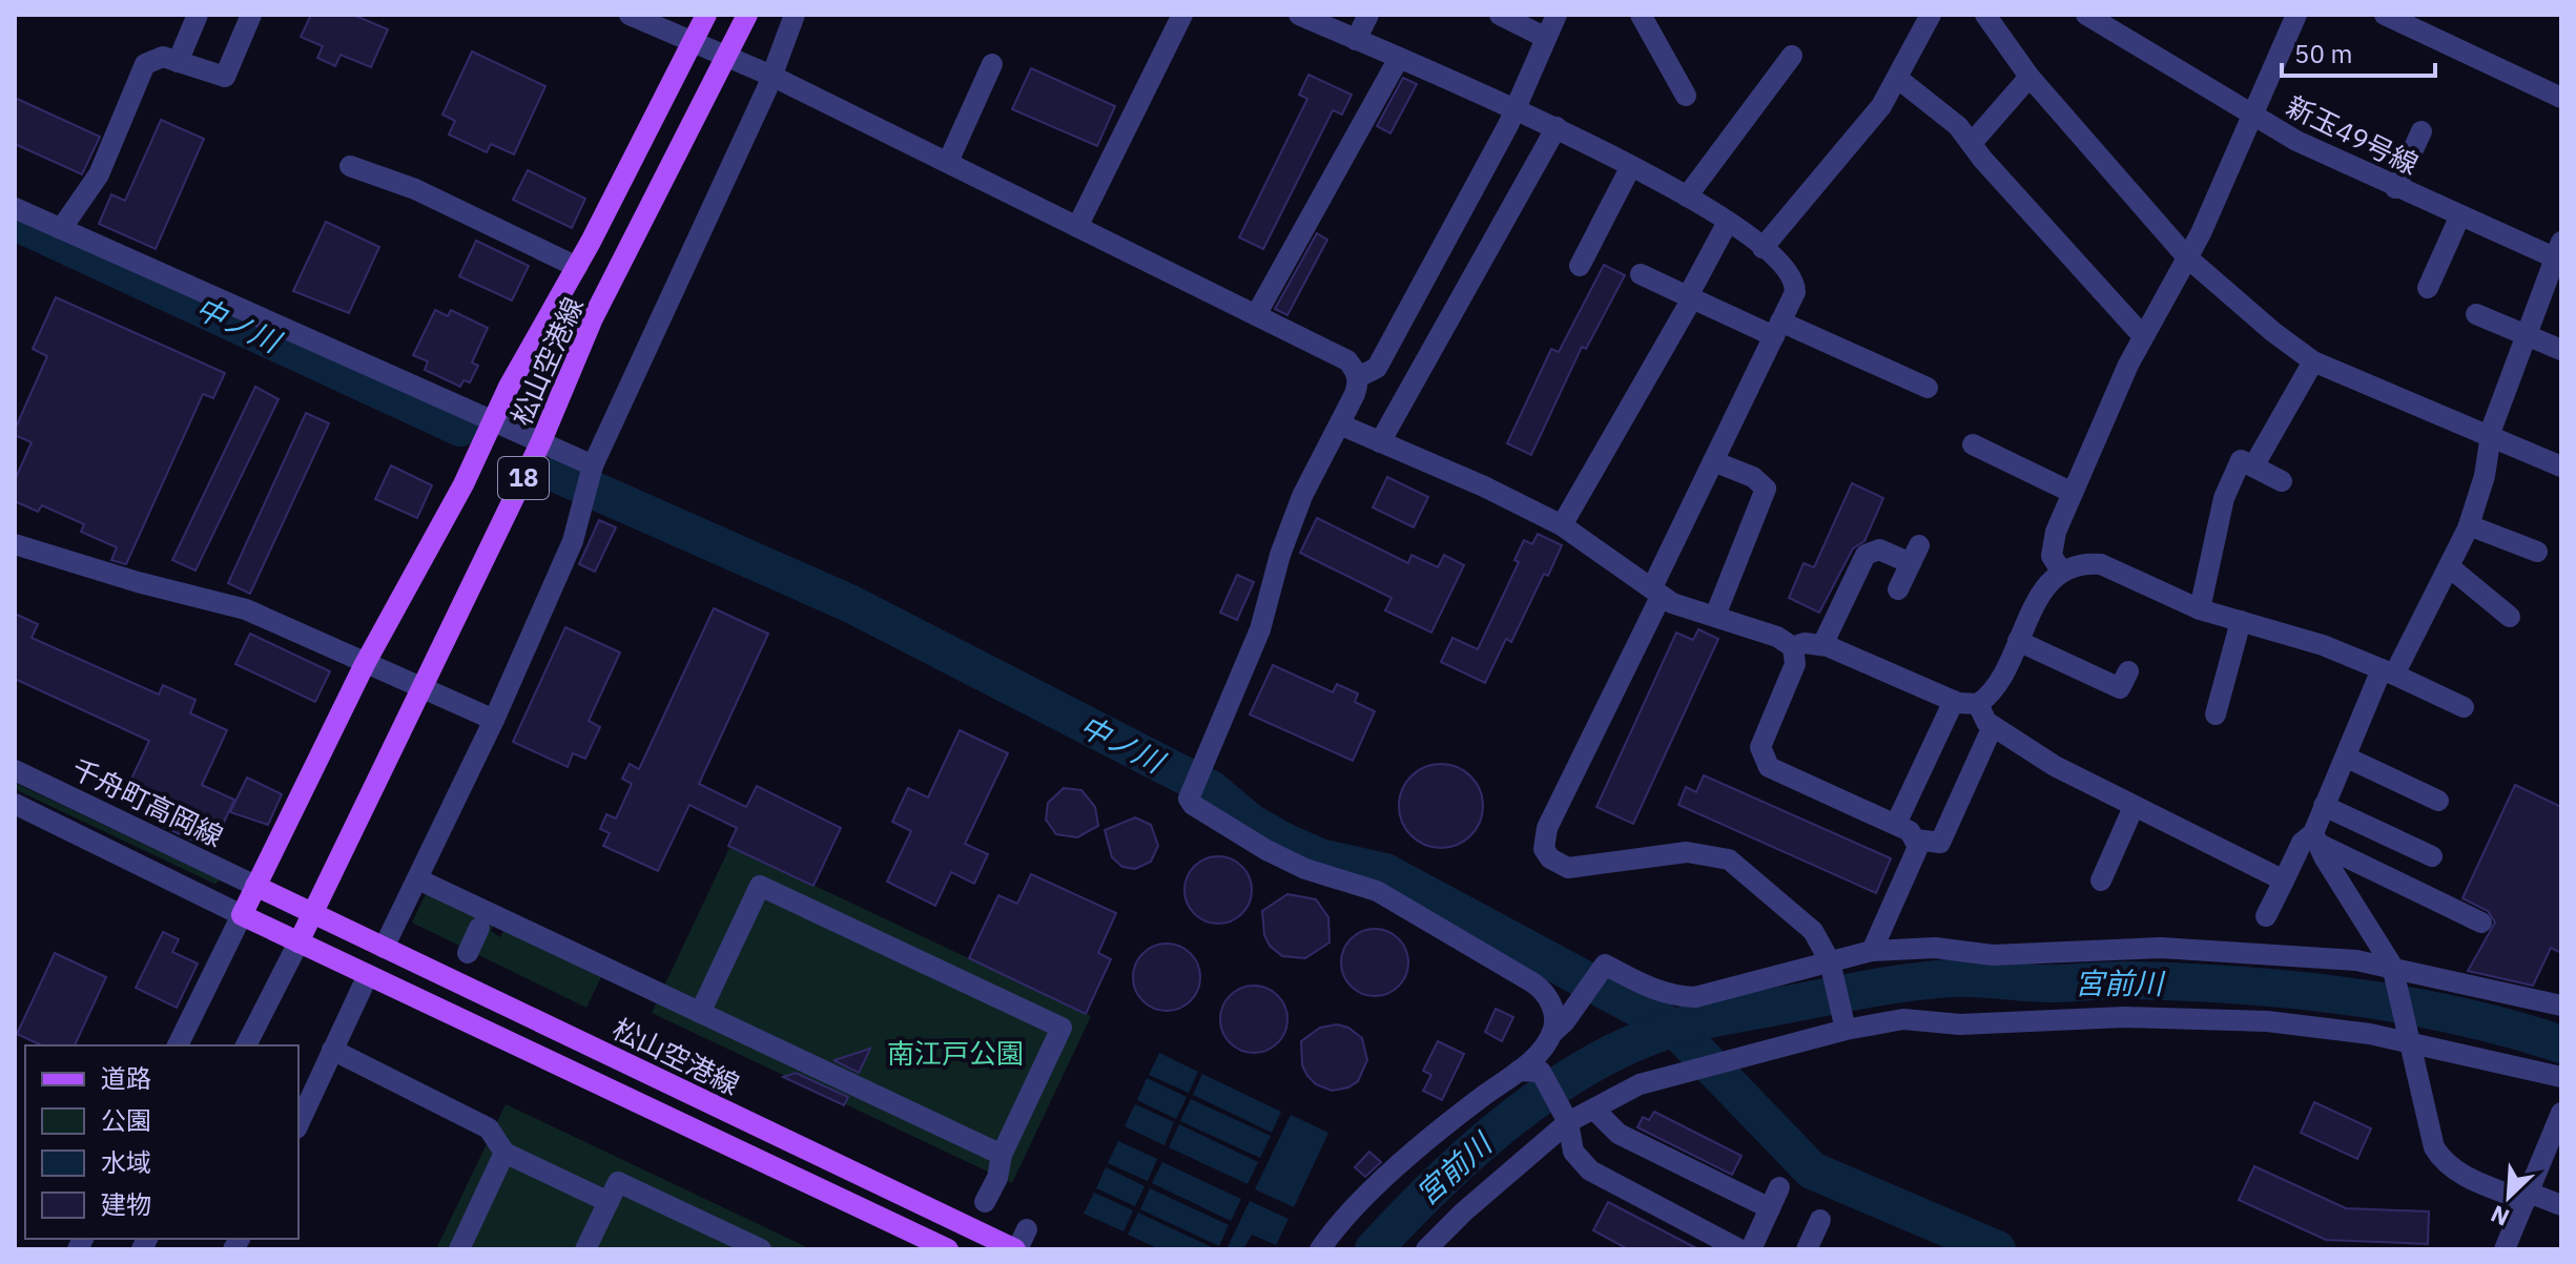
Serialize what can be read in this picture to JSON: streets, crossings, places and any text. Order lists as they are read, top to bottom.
{
  "streets": {
    "main road": ["松山空港線", "18"],
    "street": ["新玉49号線", "千舟町高岡線"]
  },
  "crossings": [
    ["松山空港線", "千舟町高岡線"]
  ],
  "water": ["中ノ川", "宮前川"],
  "parks": ["南江戸公園"],
  "legend": [
    "道路",
    "公園",
    "水域",
    "建物"
  ],
  "scale_bar": "50 m",
  "north": "bottom left"
}
